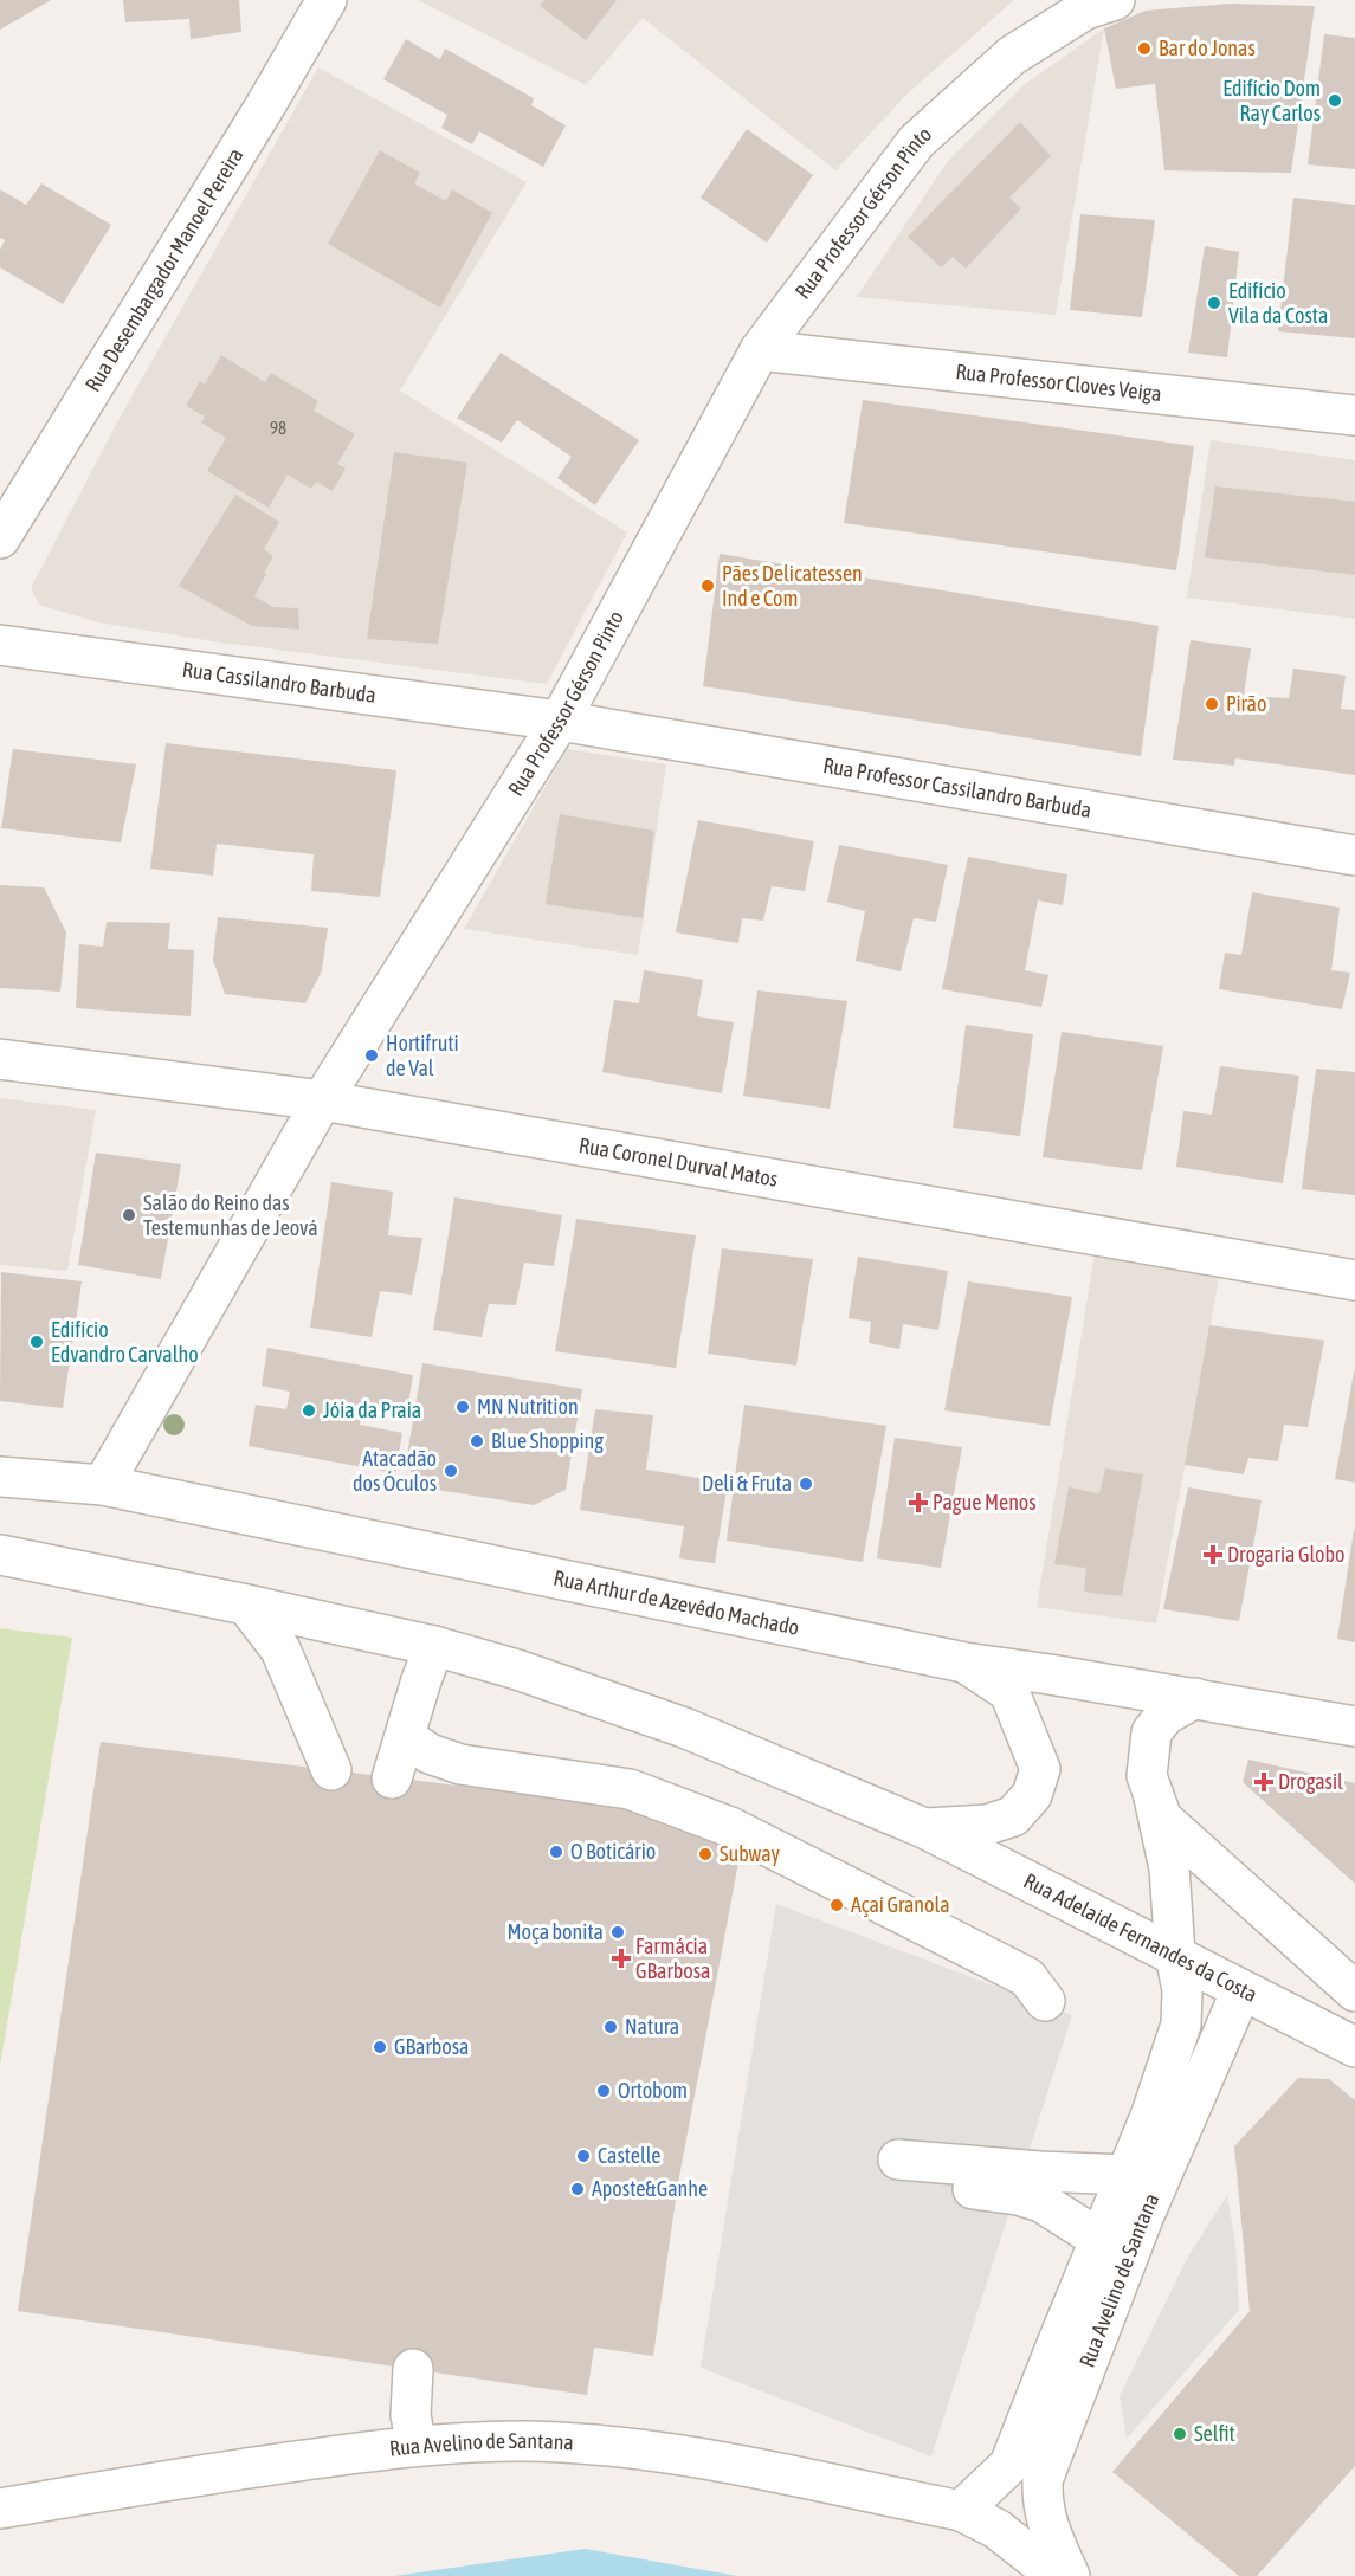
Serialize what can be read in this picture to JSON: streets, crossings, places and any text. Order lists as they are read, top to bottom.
{
  "streets": {
    "street": [
      "Rua Professor Gérson Pinto",
      "Rua Desembargador Manoel Pereira",
      "Rua Professor Cloves Veiga",
      "Rua Cassilandro Barbuda",
      "Rua Professor Cassilandro Barbuda",
      "Rua Coronel Durval Matos",
      "Rua Arthur de Azevêdo Machado",
      "Rua Adelaide Fernandes da Costa",
      "Rua Avelino de Santana"
    ]
  },
  "crossings": [
    ["Rua Professor Gérson Pinto", "Rua Professor Cloves Veiga"],
    ["Rua Professor Gérson Pinto", "Rua Cassilandro Barbuda"],
    ["Rua Professor Gérson Pinto", "Rua Professor Cassilandro Barbuda"],
    ["Rua Professor Gérson Pinto", "Rua Coronel Durval Matos"],
    ["Rua Professor Gérson Pinto", "Rua Arthur de Azevêdo Machado"],
    ["Rua Cassilandro Barbuda", "Rua Professor Cassilandro Barbuda"],
    ["Rua Arthur de Azevêdo Machado", "Rua Avelino de Santana"],
    ["Rua Adelaide Fernandes da Costa", "Rua Avelino de Santana"]
  ],
  "places": {
    "other": [
      "Bar do Jonas",
      "Edifício Dom Ray Carlos",
      "Edifício Vila da Costa",
      "Pães Delicatessen Ind e Com",
      "Pirão",
      "Hortifruti de Val",
      "Salão do Reino das Testemunhas de Jeová",
      "Edifício Edvandro Carvalho",
      "MN Nutrition",
      "Jóia da Praia",
      "Blue Shopping",
      "Atacadão dos Óculos",
      "Deli & Fruta",
      "O Boticário",
      "Subway",
      "Açaí Granola",
      "Moça bonita",
      "Natura",
      "GBarbosa",
      "Ortobom",
      "Castelle",
      "Aposte&Ganhe",
      "Selfit"
    ],
    "health": [
      "Pague Menos",
      "Drogaria Globo",
      "Drogasil",
      "Farmácia GBarbosa"
    ]
  },
  "house_numbers": ["98"]
}
